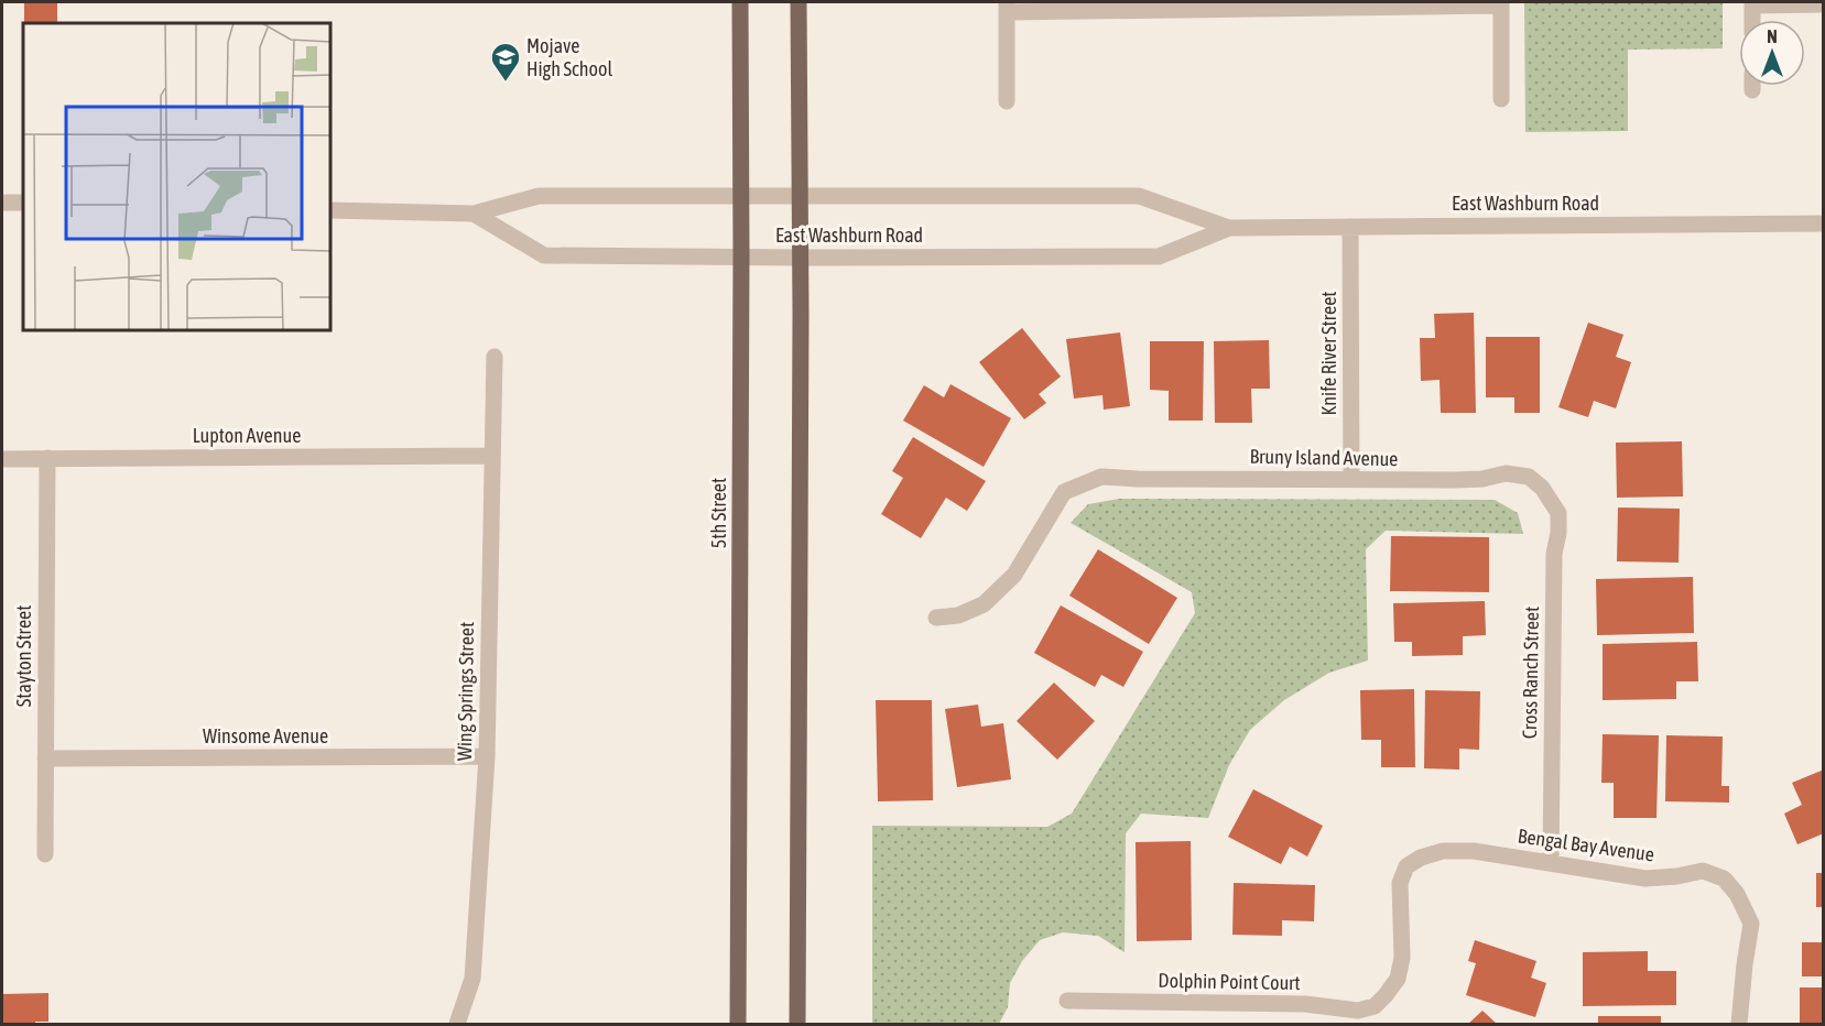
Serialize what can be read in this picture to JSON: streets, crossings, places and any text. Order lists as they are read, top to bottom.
{
  "streets": {
    "main road": ["5th Street"],
    "street": [
      "East Washburn Road",
      "Knife River Street",
      "Lupton Avenue",
      "Bruny Island Avenue",
      "Stayton Street",
      "Cross Ranch Street",
      "Wing Springs Street",
      "Winsome Avenue",
      "Bengal Bay Avenue",
      "Dolphin Point Court"
    ]
  },
  "crossings": [
    ["East Washburn Road", "Knife River Street"],
    ["East Washburn Road", "5th Street"],
    ["Knife River Street", "Bruny Island Avenue"],
    ["Lupton Avenue", "Stayton Street"],
    ["Lupton Avenue", "Wing Springs Street"],
    ["Bruny Island Avenue", "Cross Ranch Street"],
    ["Stayton Street", "Winsome Avenue"],
    ["Cross Ranch Street", "Bengal Bay Avenue"],
    ["Wing Springs Street", "Winsome Avenue"],
    ["Bengal Bay Avenue", "Dolphin Point Court"]
  ],
  "places": {
    "school or university": ["Mojave High School"]
  },
  "north": "top"
}
